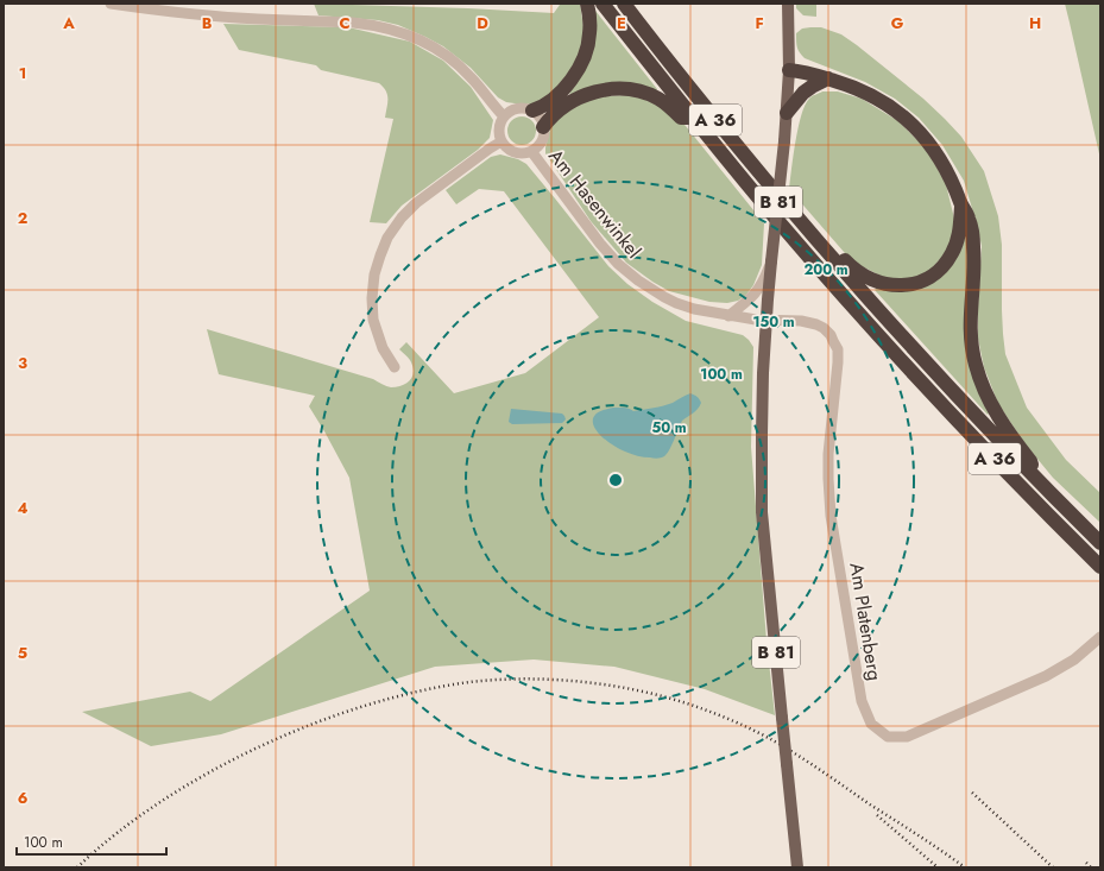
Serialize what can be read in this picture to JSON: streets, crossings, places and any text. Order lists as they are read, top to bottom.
{
  "streets": {
    "highway": ["A 36"],
    "main road": ["B 81"],
    "street": ["Am Hasenwinkel", "Am Platenberg"]
  },
  "crossings": [
    ["B 81", "Am Hasenwinkel"],
    ["B 81", "Am Platenberg"],
    ["Am Hasenwinkel", "Am Platenberg"]
  ],
  "scale_bar": "100 m",
  "grid": {
    "columns": [
      "A",
      "B",
      "C",
      "D",
      "E",
      "F",
      "G",
      "H"
    ],
    "rows": [
      "1",
      "2",
      "3",
      "4",
      "5",
      "6"
    ]
  },
  "rings": [
    "200 m",
    "150 m",
    "100 m",
    "50 m"
  ]
}
